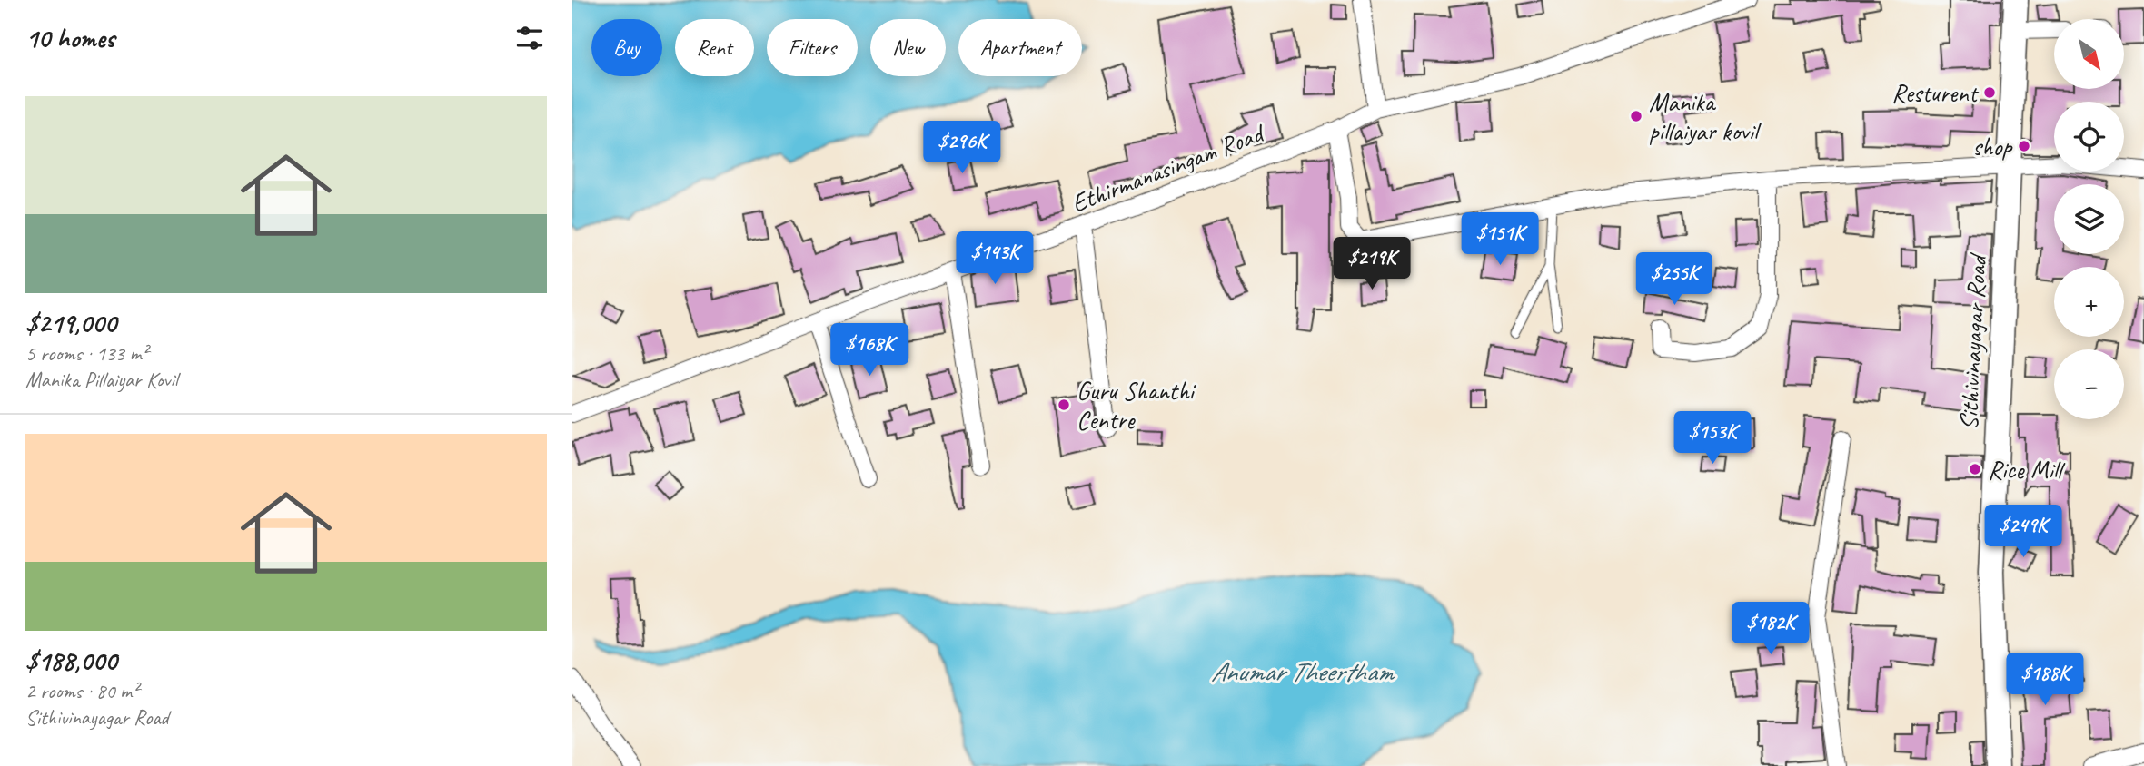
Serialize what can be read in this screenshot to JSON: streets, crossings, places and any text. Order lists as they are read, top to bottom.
{
  "streets": {
    "street": ["Ethirmanasingam Road", "Sithivinayagar Road"]
  },
  "water": ["Anumar Theertham"],
  "places": [
    "Resturent",
    "Manika pillaiyar kovil",
    "shop",
    "Guru Shanthi Centre",
    "Rice Mill"
  ],
  "north": "bottom right",
  "page": {
    "heading": "10 homes",
    "map_buttons": ["+", "−"],
    "chip": [
      "Buy",
      "Rent",
      "Filters",
      "New",
      "Apartment"
    ],
    "list": [
      {
        "name": "$219,000",
        "note": "5 rooms · 133 m² · Manika Pillaiyar Kovil"
      },
      {
        "name": "$188,000",
        "note": "2 rooms · 80 m² · Sithivinayagar Road"
      }
    ],
    "price": [
      "$296K",
      "$151K",
      "$143K",
      "$219K",
      "$255K",
      "$168K",
      "$153K",
      "$249K",
      "$182K",
      "$188K"
    ]
  }
}
